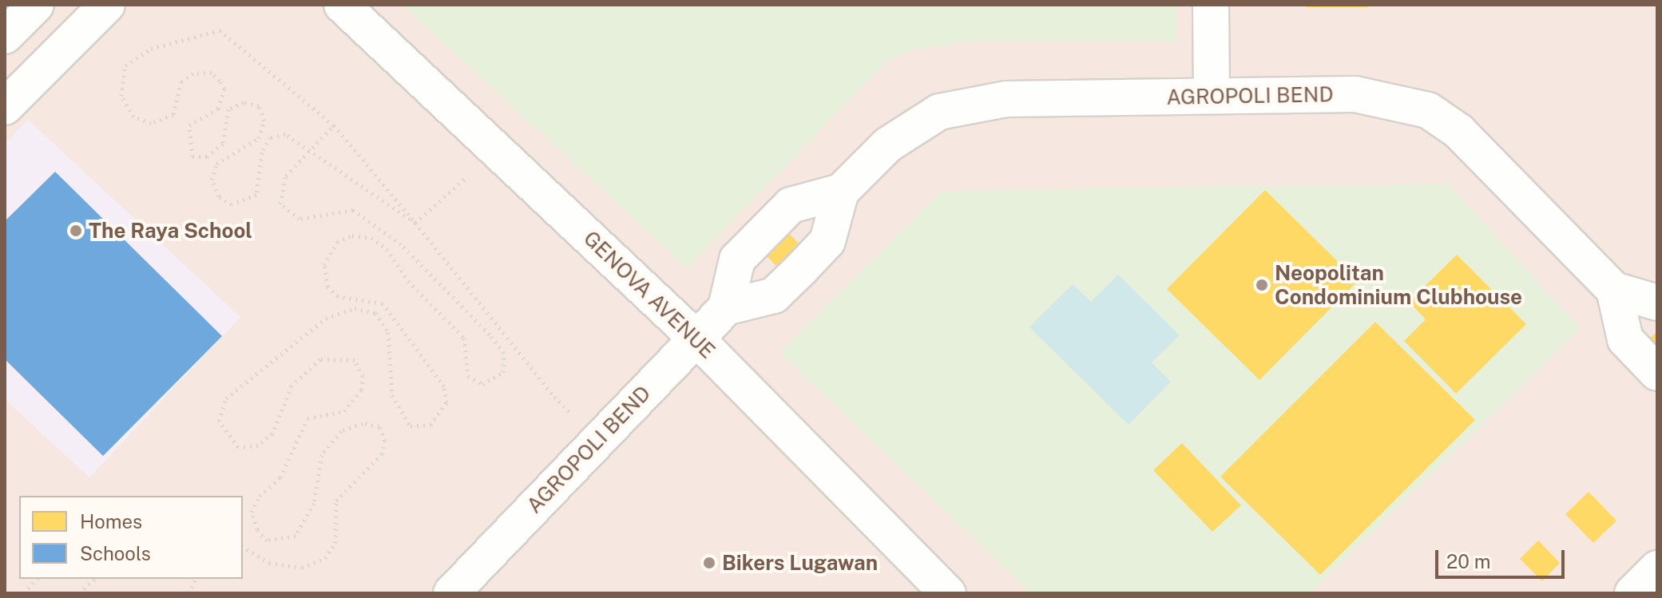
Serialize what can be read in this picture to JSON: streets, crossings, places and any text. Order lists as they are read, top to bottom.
{
  "streets": {
    "street": ["AGROPOLI BEND", "GENOVA AVENUE"]
  },
  "crossings": [
    ["AGROPOLI BEND", "GENOVA AVENUE"]
  ],
  "places": ["The Raya School", "Neopolitan Condominium Clubhouse", "Bikers Lugawan"],
  "legend": ["Homes", "Schools"],
  "scale_bar": "20 m"
}
